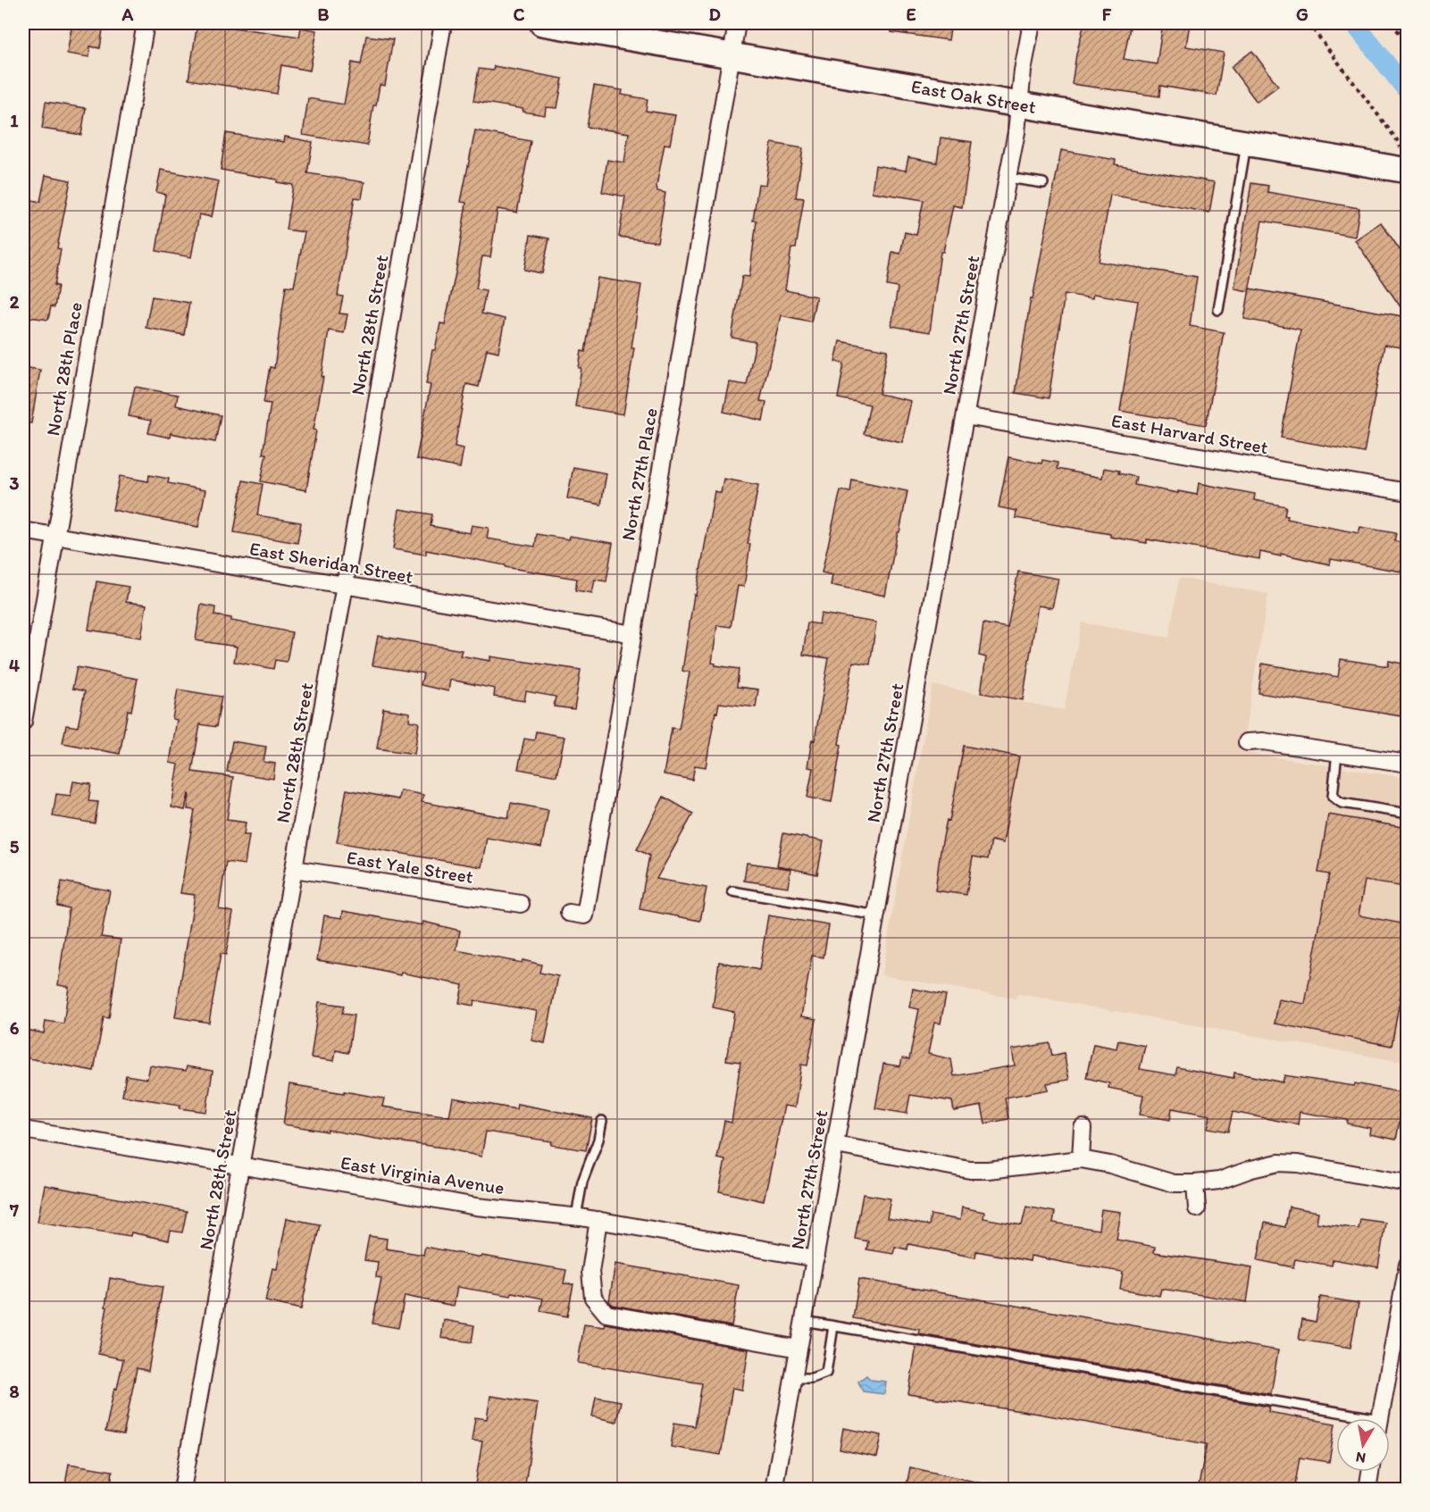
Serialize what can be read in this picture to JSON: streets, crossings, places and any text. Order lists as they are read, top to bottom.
{
  "streets": {
    "street": [
      "East Oak Street",
      "North 28th Street",
      "North 27th Street",
      "North 28th Place",
      "East Harvard Street",
      "North 27th Place",
      "East Sheridan Street",
      "East Yale Street",
      "East Virginia Avenue"
    ]
  },
  "crossings": [
    ["East Oak Street", "North 27th Street"],
    ["East Oak Street", "North 27th Place"],
    ["North 28th Street", "East Sheridan Street"],
    ["North 28th Street", "East Yale Street"],
    ["North 28th Street", "East Virginia Avenue"],
    ["North 27th Street", "East Harvard Street"],
    ["North 27th Street", "East Virginia Avenue"],
    ["North 28th Place", "East Sheridan Street"],
    ["North 27th Place", "East Sheridan Street"]
  ],
  "north": "bottom",
  "grid": {
    "columns": [
      "A",
      "B",
      "C",
      "D",
      "E",
      "F",
      "G"
    ],
    "rows": [
      "1",
      "2",
      "3",
      "4",
      "5",
      "6",
      "7",
      "8"
    ]
  }
}
